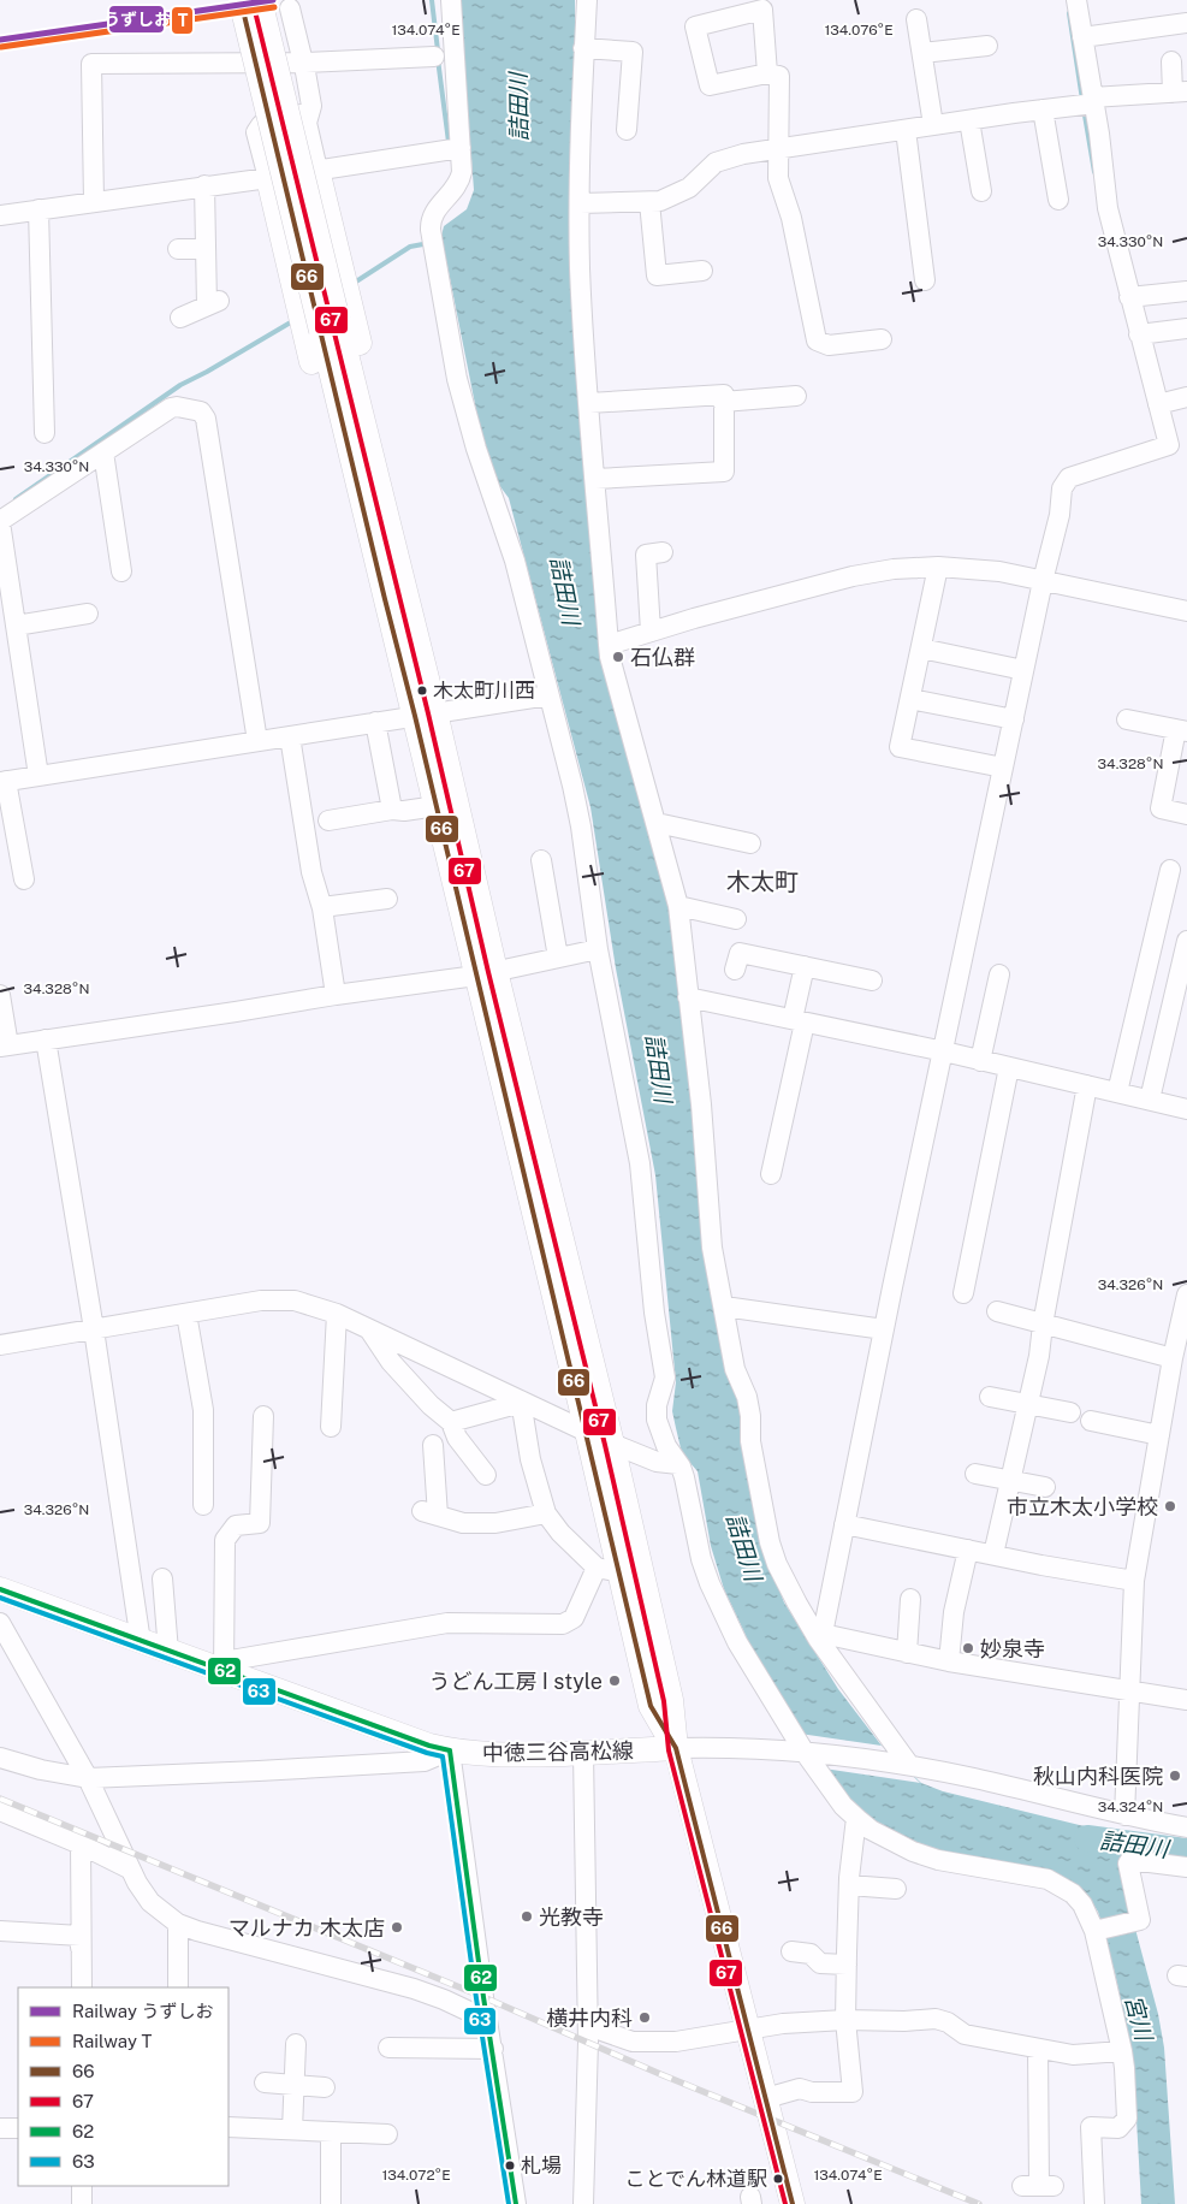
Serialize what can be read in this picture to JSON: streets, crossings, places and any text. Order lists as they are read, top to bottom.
{
  "streets": {
    "main road": ["中徳三谷高松線"]
  },
  "districts": ["木太町"],
  "water": ["詰田川", "宮川"],
  "places": [
    "石仏群",
    "木太町川西",
    "市立木太小学校",
    "妙泉寺",
    "うどん工房 I style",
    "秋山内科医院",
    "光教寺",
    "マルナカ 木太店",
    "横井内科",
    "札場",
    "ことでん林道駅"
  ],
  "lines": [
    "rail line うずしお",
    "transit line 66",
    "transit line 67",
    "rail line T",
    "transit line 62",
    "transit line 63"
  ],
  "legend": [
    "Railway うずしお",
    "Railway T",
    "66",
    "67",
    "62",
    "63"
  ],
  "coordinates": [
    "134.074°E",
    "134.076°E",
    "34.330°N",
    "34.328°N",
    "34.326°N",
    "34.324°N",
    "134.072°E"
  ]
}
